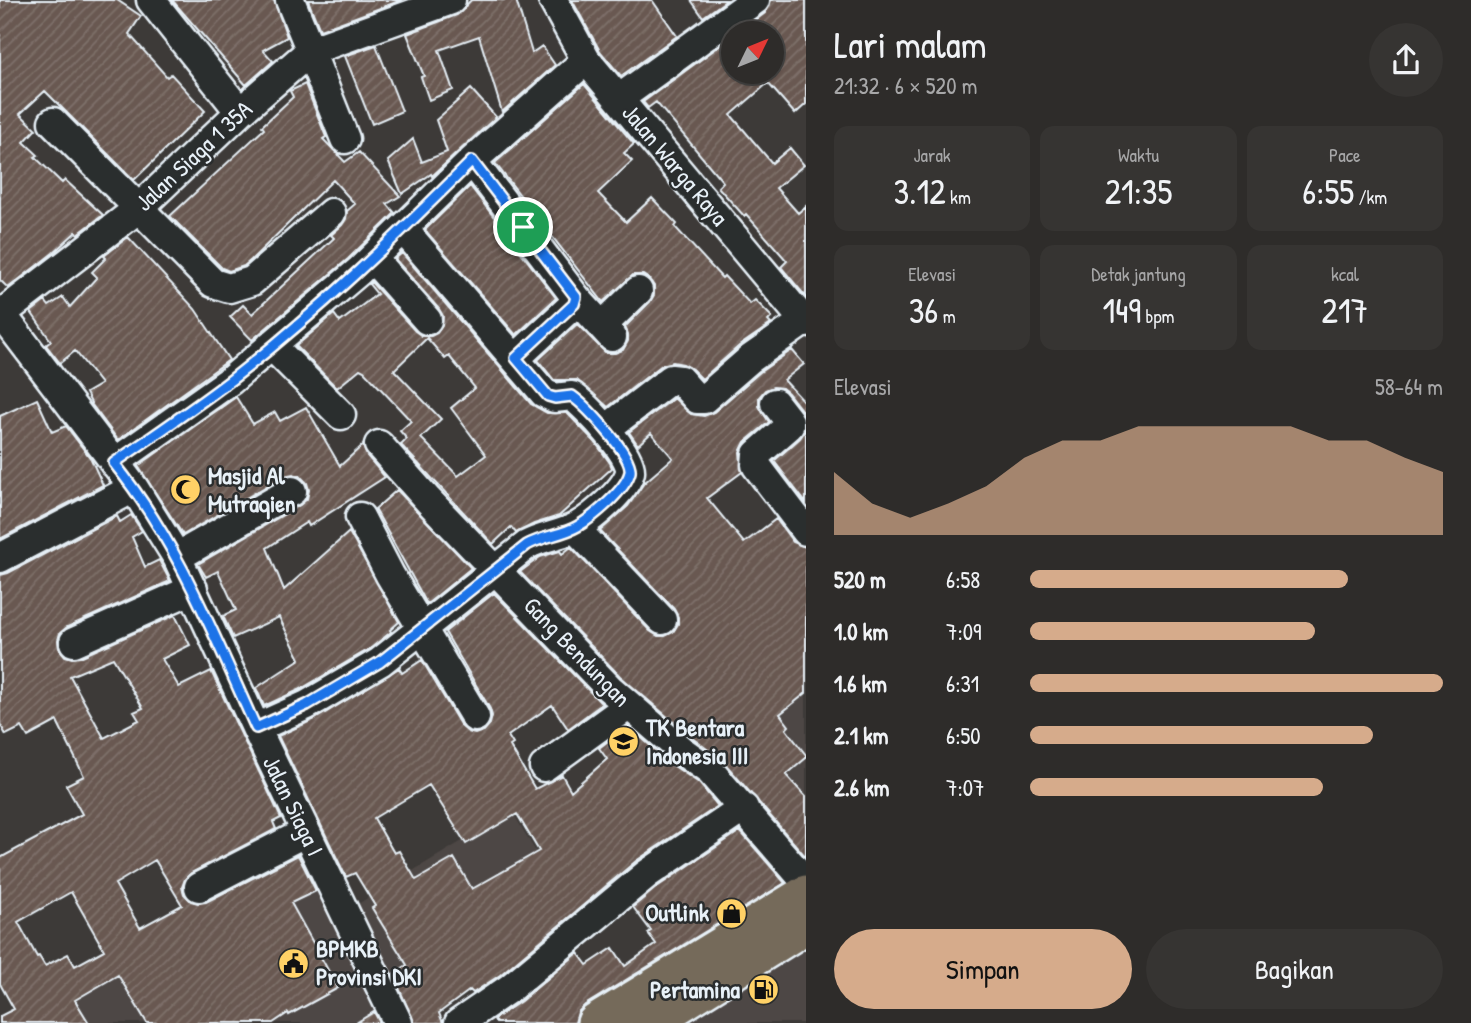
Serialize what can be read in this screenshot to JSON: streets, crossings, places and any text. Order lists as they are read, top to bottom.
{
  "streets": {
    "street": [
      "Jalan Siaga 1 35A",
      "Jalan Warga Raya",
      "Gang Bendungan",
      "Jalan Siaga I"
    ]
  },
  "crossings": [
    ["Jalan Siaga 1 35A", "Jalan Siaga I"]
  ],
  "places": {
    "mosque": ["Masjid Al Mutraqien"],
    "school or university": ["TK Bentara Indonesia III"],
    "shop": ["Outlink"],
    "public building": ["BPMKB Provinsi DKI"],
    "fuel station": ["Pertamina"]
  },
  "north": "top right",
  "page": {
    "heading": ["Lari malam", "21:32 · 6 × 520 m"],
    "stats": [
      ["Jarak", "3.12 km"],
      ["Waktu", "21:35"],
      ["Pace", "6:55 /km"],
      ["Elevasi", "36 m"],
      ["Detak jantung", "149 bpm"],
      ["kcal", "217"]
    ],
    "chart": ["Elevasi", "58–64 m"],
    "list": [
      {
        "name": "520 m",
        "note": "6:58"
      },
      {
        "name": "1.0 km",
        "note": "7:09"
      },
      {
        "name": "1.6 km",
        "note": "6:31"
      },
      {
        "name": "2.1 km",
        "note": "6:50"
      },
      {
        "name": "2.6 km",
        "note": "7:07"
      }
    ],
    "buttons": ["Simpan", "Bagikan"]
  }
}
